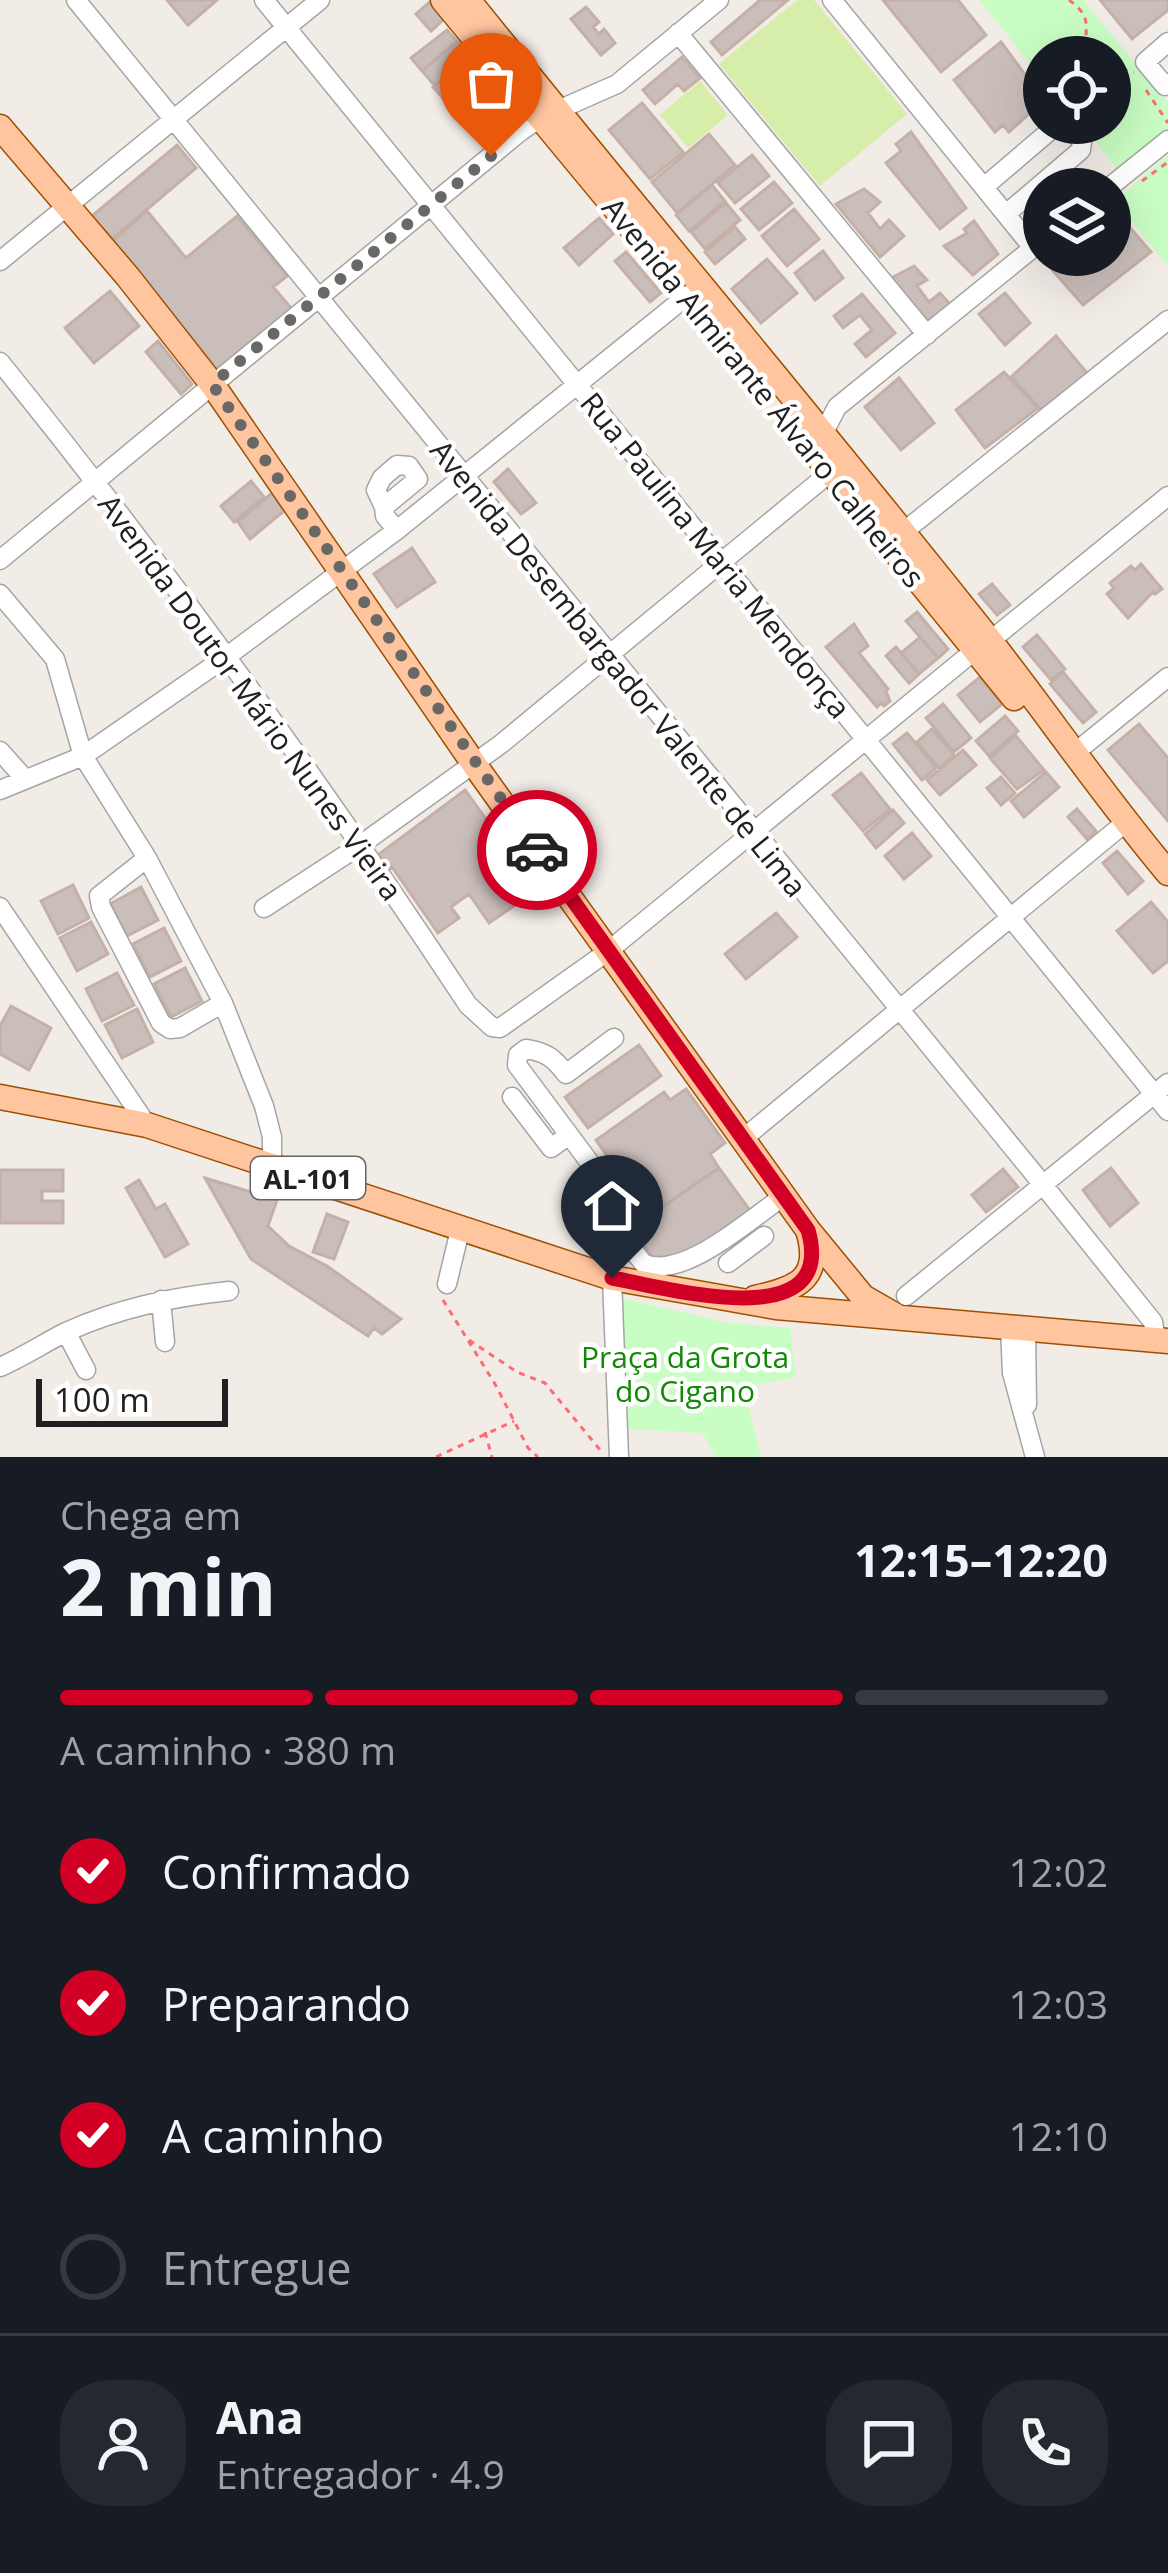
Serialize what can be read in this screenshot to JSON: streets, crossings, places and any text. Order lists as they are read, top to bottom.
{
  "streets": {
    "main road": ["Avenida Almirante Álvaro Calheiros", "AL-101"],
    "street": ["Rua Paulina Maria Mendonça", "Avenida Desembargador Valente de Lima", "Avenida Doutor Mário Nunes Vieira"]
  },
  "parks": ["Praça da Grota do Cigano"],
  "scale_bar": "100 m",
  "page": {
    "scale": "100 m",
    "heading": ["2 min", "Chega em", "12:15–12:20"],
    "panel": ["Ana", "Entregador · 4.9"],
    "bar": "A caminho · 380 m",
    "list": [
      ["Confirmado", "12:02"],
      ["Preparando", "12:03"],
      ["A caminho", "12:10"],
      "Entregue"
    ]
  }
}
